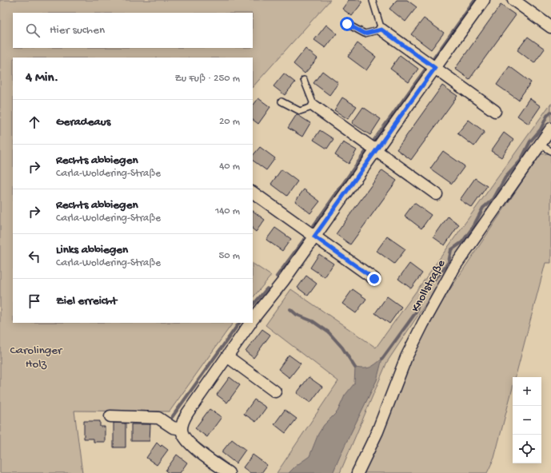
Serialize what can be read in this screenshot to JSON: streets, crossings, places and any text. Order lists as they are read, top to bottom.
{
  "streets": {
    "street": ["Knollstraße"]
  },
  "parks": ["Carolinger Holz"],
  "page": {
    "search": "Hier suchen",
    "heading": ["4 Min.", "Zu Fuß · 250 m"],
    "list": [
      ["Geradeaus", "20 m"],
      ["Rechts abbiegen", "Carla-Woldering-Straße", "40 m"],
      ["Rechts abbiegen", "Carla-Woldering-Straße", "140 m"],
      ["Links abbiegen", "Carla-Woldering-Straße", "50 m"],
      "Ziel erreicht"
    ],
    "map_buttons": ["+", "−"]
  }
}
